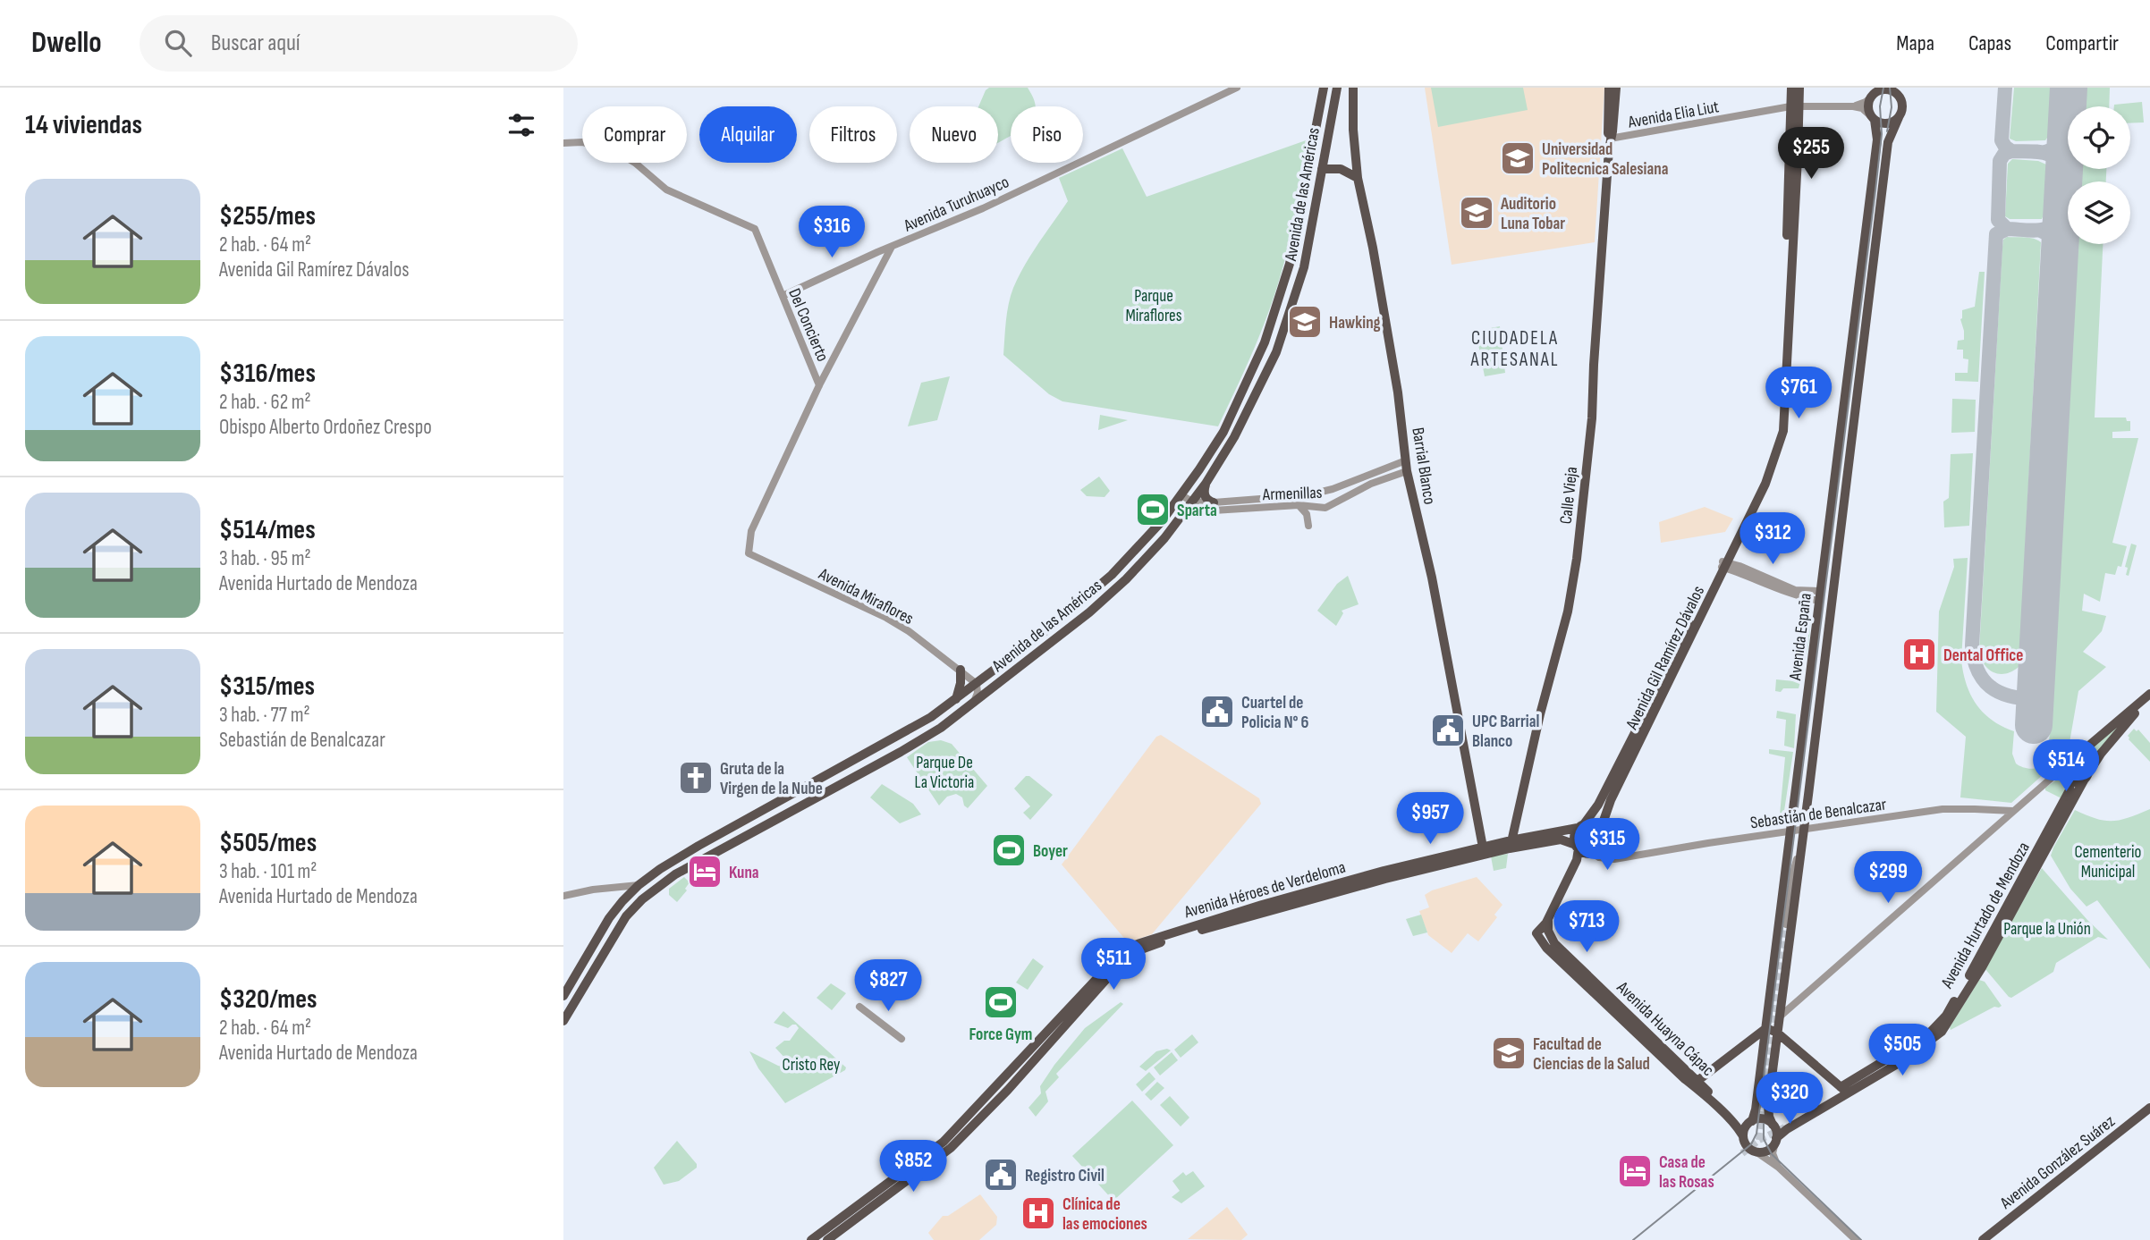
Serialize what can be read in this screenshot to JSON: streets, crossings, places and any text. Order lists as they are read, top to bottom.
{
  "streets": {
    "main road": [
      "Avenida de las Américas",
      "Barrial Blanco",
      "Calle Vieja",
      "Avenida España",
      "Avenida Gil Ramírez Dávalos",
      "Avenida Héroes de Verdeloma",
      "Avenida Hurtado de Mendoza",
      "Avenida Huayna Cápac",
      "Avenida González Suárez"
    ],
    "street": [
      "Avenida Elia Liut",
      "Avenida Turuhuayco",
      "Del Concierto",
      "Armenillas",
      "Avenida Miraflores",
      "Sebastián de Benalcazar"
    ]
  },
  "crossings": [
    ["Avenida Elia Liut", "Calle Vieja"],
    ["Avenida Elia Liut", "Avenida España"],
    ["Avenida Elia Liut", "Avenida Gil Ramírez Dávalos"],
    ["Avenida de las Américas", "Armenillas"],
    ["Avenida de las Américas", "Avenida Miraflores"],
    ["Avenida Turuhuayco", "Del Concierto"],
    ["Avenida Turuhuayco", "Avenida Miraflores"],
    ["Barrial Blanco", "Armenillas"],
    ["Barrial Blanco", "Avenida Héroes de Verdeloma"],
    ["Calle Vieja", "Avenida Héroes de Verdeloma"],
    ["Avenida España", "Sebastián de Benalcazar"],
    ["Avenida España", "Avenida Hurtado de Mendoza"],
    ["Avenida España", "Avenida Huayna Cápac"],
    ["Avenida Gil Ramírez Dávalos", "Sebastián de Benalcazar"],
    ["Avenida Gil Ramírez Dávalos", "Avenida Héroes de Verdeloma"],
    ["Avenida Gil Ramírez Dávalos", "Avenida Huayna Cápac"],
    ["Sebastián de Benalcazar", "Avenida Héroes de Verdeloma"],
    ["Avenida Hurtado de Mendoza", "Avenida Huayna Cápac"]
  ],
  "districts": ["CIUDADELA ARTESANAL"],
  "parks": [
    "Parque Miraflores",
    "Parque De La Victoria",
    "Cementerio Municipal",
    "Parque la Unión",
    "Cristo Rey"
  ],
  "places": {
    "school or university": [
      "Universidad Politecnica Salesiana",
      "Auditorio Luna Tobar",
      "Hawking",
      "Facultad de Ciencias de la Salud"
    ],
    "sports": ["Sparta", "Boyer", "Force Gym"],
    "hospital": ["Dental Office", "Clínica de las emociones"],
    "public building": ["Cuartel de Policia N° 6", "UPC Barrial Blanco", "Registro Civil"],
    "church": ["Gruta de la Virgen de la Nube"],
    "hotel": ["Kuna", "Casa de las Rosas"]
  },
  "page": {
    "header": "Dwello",
    "search": "Buscar aquí",
    "nav": ["Mapa", "Capas", "Compartir"],
    "heading": "14 viviendas",
    "chip": [
      "Comprar",
      "Alquilar",
      "Filtros",
      "Nuevo",
      "Piso"
    ],
    "price": [
      "$255",
      "$316",
      "$761",
      "$312",
      "$514",
      "$957",
      "$315",
      "$299",
      "$713",
      "$511",
      "$827",
      "$505",
      "$320",
      "$852"
    ],
    "list": [
      {
        "name": "$255/mes",
        "note": "2 hab. · 64 m² · Avenida Gil Ramírez Dávalos"
      },
      {
        "name": "$316/mes",
        "note": "2 hab. · 62 m² · Obispo Alberto Ordoñez Crespo"
      },
      {
        "name": "$514/mes",
        "note": "3 hab. · 95 m² · Avenida Hurtado de Mendoza"
      },
      {
        "name": "$315/mes",
        "note": "3 hab. · 77 m² · Sebastián de Benalcazar"
      },
      {
        "name": "$505/mes",
        "note": "3 hab. · 101 m² · Avenida Hurtado de Mendoza"
      },
      {
        "name": "$320/mes",
        "note": "2 hab. · 64 m² · Avenida Hurtado de Mendoza"
      }
    ]
  }
}
